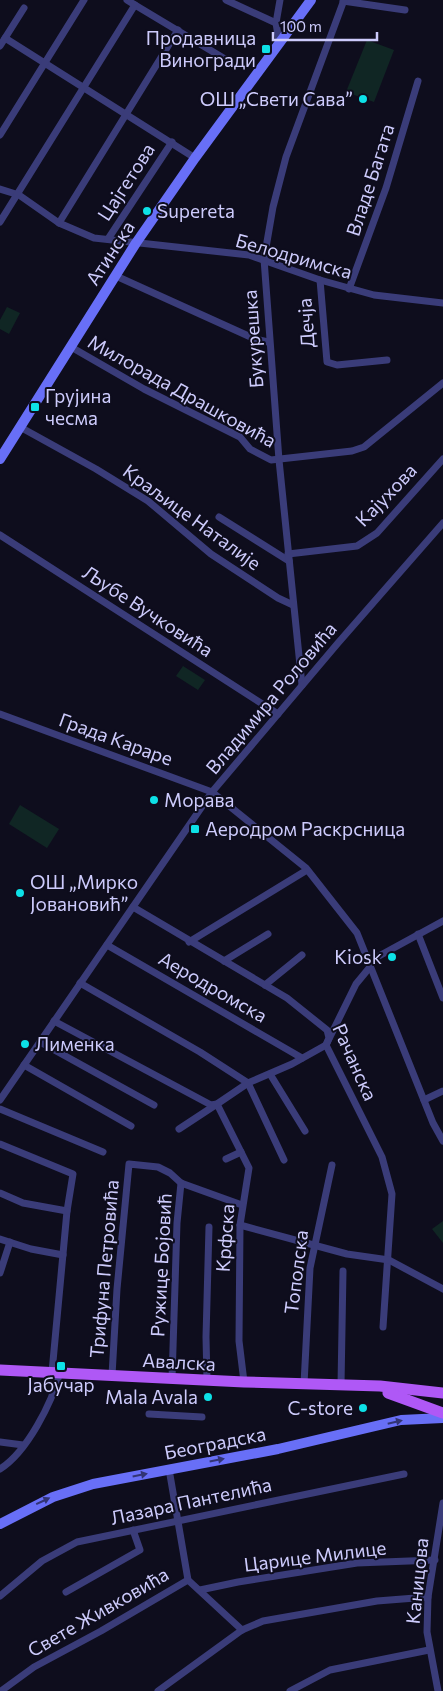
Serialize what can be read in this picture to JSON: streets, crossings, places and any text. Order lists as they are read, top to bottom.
{
  "streets": {
    "main road": ["Авалска"],
    "street": [
      "Владе Багата",
      "Цајгетова",
      "Атинска",
      "Белодримска",
      "Дечја",
      "Букурешка",
      "Милорада Драшковића",
      "Кајухова",
      "Краљице Наталије",
      "Љубе Вучковића",
      "Владимира Роловића",
      "Града Караре",
      "Аеродромска",
      "Рачанска",
      "Крфска",
      "Ружице Бојовић",
      "Трифуна Петровића",
      "Тополска",
      "Београдска",
      "Лазара Пантелића",
      "Царице Милице",
      "Каницова",
      "Свете Живковића"
    ]
  },
  "crossings": [
    ["Владе Багата", "Белодримска"],
    ["Цајгетова", "Белодримска"],
    ["Атинска", "Белодримска"],
    ["Атинска", "Милорада Драшковића"],
    ["Атинска", "Краљице Наталије"],
    ["Белодримска", "Дечја"],
    ["Белодримска", "Букурешка"],
    ["Букурешка", "Милорада Драшковића"],
    ["Букурешка", "Кајухова"],
    ["Букурешка", "Краљице Наталије"],
    ["Букурешка", "Владимира Роловића"],
    ["Љубе Вучковића", "Владимира Роловића"],
    ["Владимира Роловића", "Града Караре"],
    ["Владимира Роловића", "Аеродромска"],
    ["Владимира Роловића", "Рачанска"],
    ["Крфска", "Авалска"],
    ["Ружице Бојовић", "Трифуна Петровића"],
    ["Ружице Бојовић", "Авалска"],
    ["Трифуна Петровића", "Авалска"],
    ["Тополска", "Авалска"],
    ["Царице Милице", "Каницова"]
  ],
  "one_way": ["Београдска"],
  "places": {
    "transit": [
      "Продавница Виногради",
      "Грујина чесма",
      "Аеродром Раскрсница",
      "Јабучар"
    ],
    "other": [
      "ОШ „Свети Сава”",
      "Supereta",
      "Морава",
      "ОШ „Мирко Јовановић”",
      "Kiosk",
      "Лименка",
      "Mala Avala",
      "C-store"
    ]
  },
  "scale_bar": "100 m"
}
